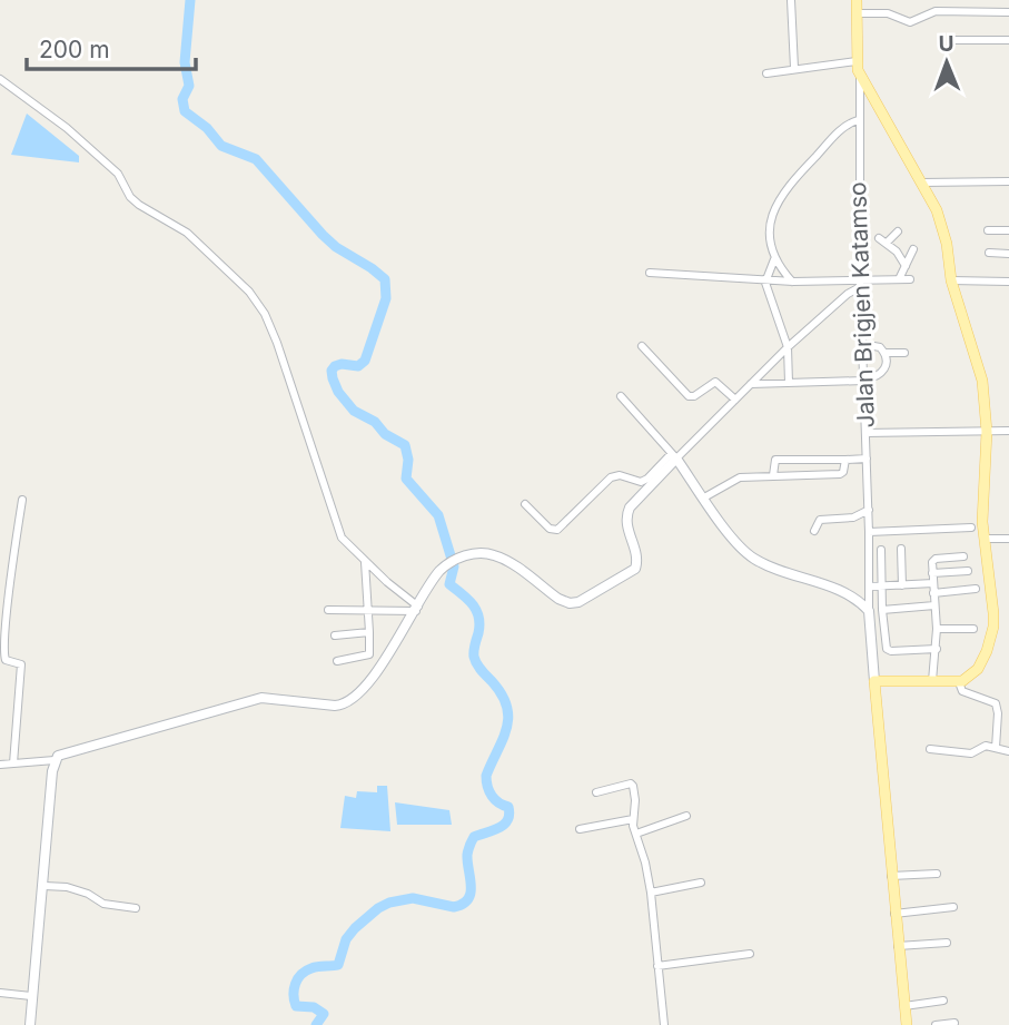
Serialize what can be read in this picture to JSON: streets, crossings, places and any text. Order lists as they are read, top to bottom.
{
  "streets": {
    "main road": ["Jalan Brigjen Katamso"]
  },
  "scale_bar": "200 m",
  "north": "top"
}
